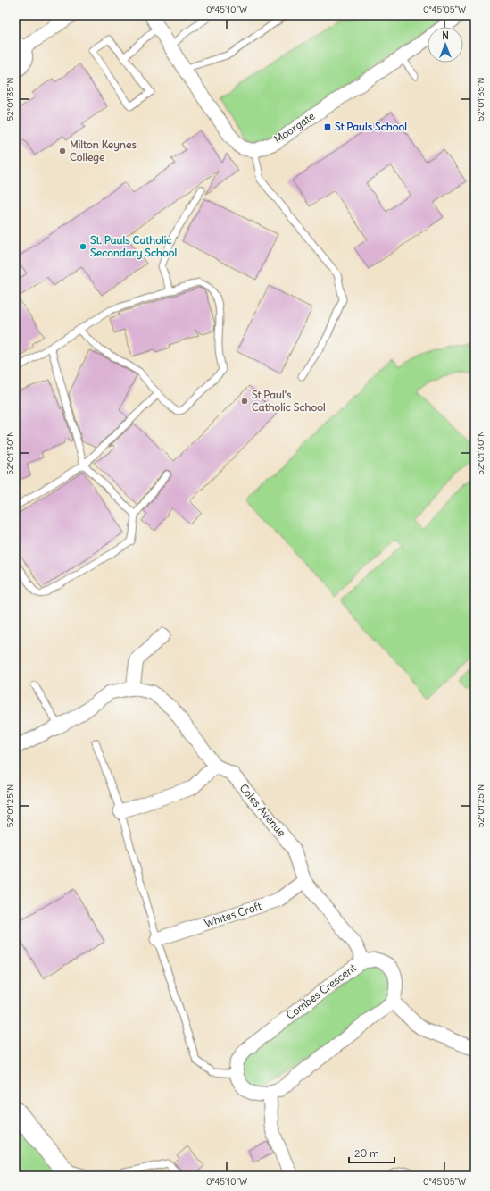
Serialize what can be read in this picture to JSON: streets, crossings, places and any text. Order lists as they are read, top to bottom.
{
  "streets": {
    "street": [
      "Moorgate",
      "Coles Avenue",
      "Whites Croft",
      "Combes Crescent"
    ]
  },
  "crossings": [
    ["Coles Avenue", "Whites Croft"],
    ["Coles Avenue", "Combes Crescent"]
  ],
  "places": {
    "transit": ["St Pauls School"],
    "other": ["Milton Keynes College", "St. Pauls Catholic Secondary School", "St Paul's Catholic School"]
  },
  "scale_bar": "20 m",
  "north": "top",
  "coordinates": [
    "0°45'10\"W",
    "0°45'05\"W",
    "52°01'35\"N",
    "52°01'30\"N",
    "52°01'25\"N"
  ]
}
